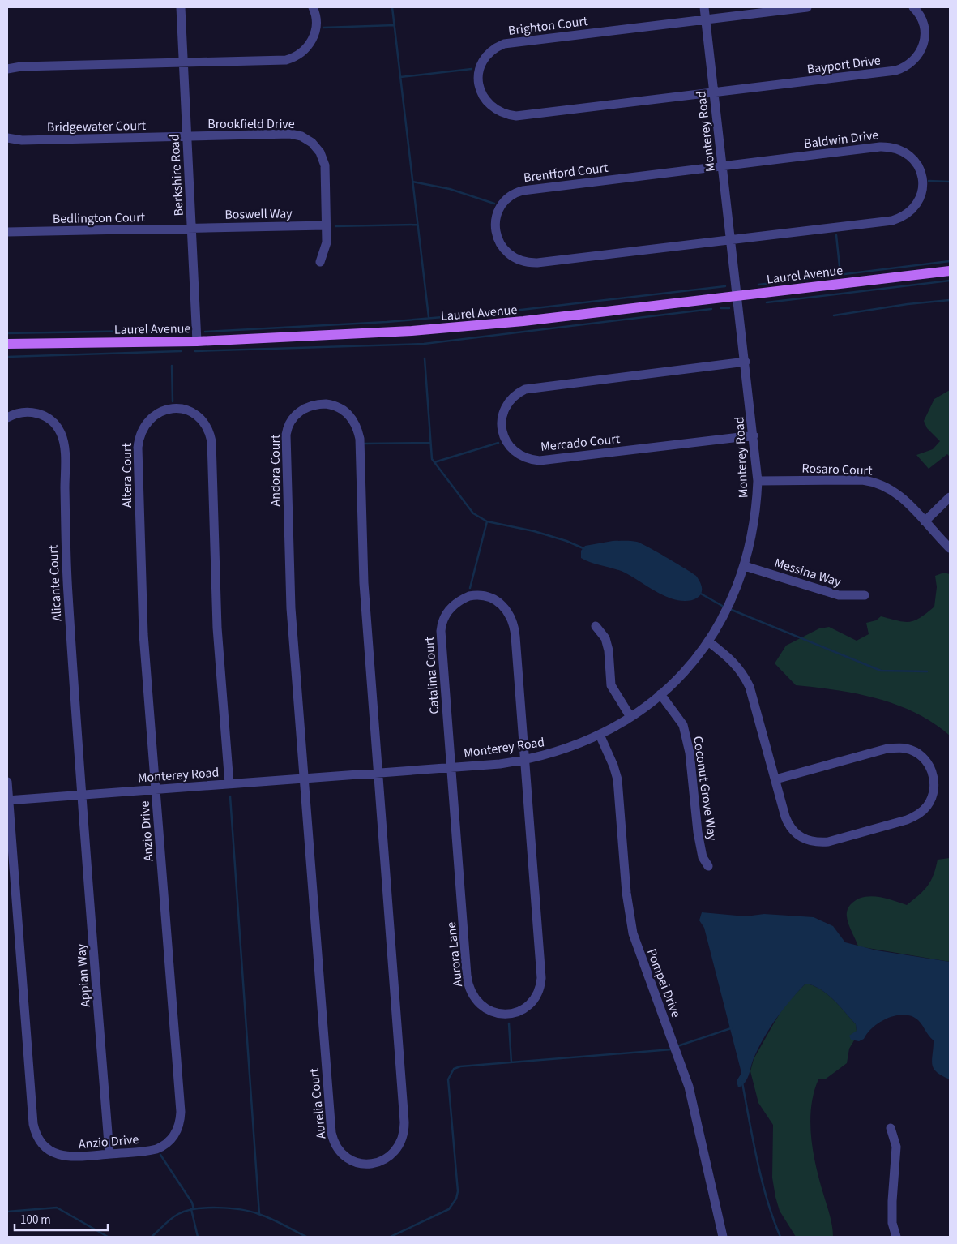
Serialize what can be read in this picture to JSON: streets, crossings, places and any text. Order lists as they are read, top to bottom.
{
  "streets": {
    "main road": ["Laurel Avenue"],
    "street": [
      "Brighton Court",
      "Bayport Drive",
      "Brookfield Drive",
      "Bridgewater Court",
      "Monterey Road",
      "Baldwin Drive",
      "Brentford Court",
      "Berkshire Road",
      "Boswell Way",
      "Bedlington Court",
      "Mercado Court",
      "Rosaro Court",
      "Andora Court",
      "Altera Court",
      "Messina Way",
      "Alicante Court",
      "Catalina Court",
      "Coconut Grove Way",
      "Anzio Drive",
      "Aurora Lane",
      "Appian Way",
      "Pompei Drive",
      "Aurelia Court"
    ]
  },
  "crossings": [
    ["Brighton Court", "Bayport Drive"],
    ["Brighton Court", "Monterey Road"],
    ["Bayport Drive", "Monterey Road"],
    ["Brookfield Drive", "Bridgewater Court"],
    ["Brookfield Drive", "Berkshire Road"],
    ["Brookfield Drive", "Boswell Way"],
    ["Bridgewater Court", "Berkshire Road"],
    ["Monterey Road", "Baldwin Drive"],
    ["Monterey Road", "Brentford Court"],
    ["Monterey Road", "Laurel Avenue"],
    ["Monterey Road", "Mercado Court"],
    ["Monterey Road", "Rosaro Court"],
    ["Monterey Road", "Andora Court"],
    ["Monterey Road", "Altera Court"],
    ["Monterey Road", "Messina Way"],
    ["Monterey Road", "Alicante Court"],
    ["Monterey Road", "Catalina Court"],
    ["Monterey Road", "Coconut Grove Way"],
    ["Monterey Road", "Anzio Drive"],
    ["Monterey Road", "Aurora Lane"],
    ["Monterey Road", "Appian Way"],
    ["Monterey Road", "Pompei Drive"],
    ["Monterey Road", "Aurelia Court"],
    ["Baldwin Drive", "Brentford Court"],
    ["Berkshire Road", "Boswell Way"],
    ["Berkshire Road", "Bedlington Court"],
    ["Berkshire Road", "Laurel Avenue"],
    ["Boswell Way", "Bedlington Court"],
    ["Andora Court", "Aurelia Court"],
    ["Altera Court", "Anzio Drive"],
    ["Alicante Court", "Appian Way"],
    ["Catalina Court", "Aurora Lane"],
    ["Anzio Drive", "Appian Way"]
  ],
  "scale_bar": "100 m"
}
